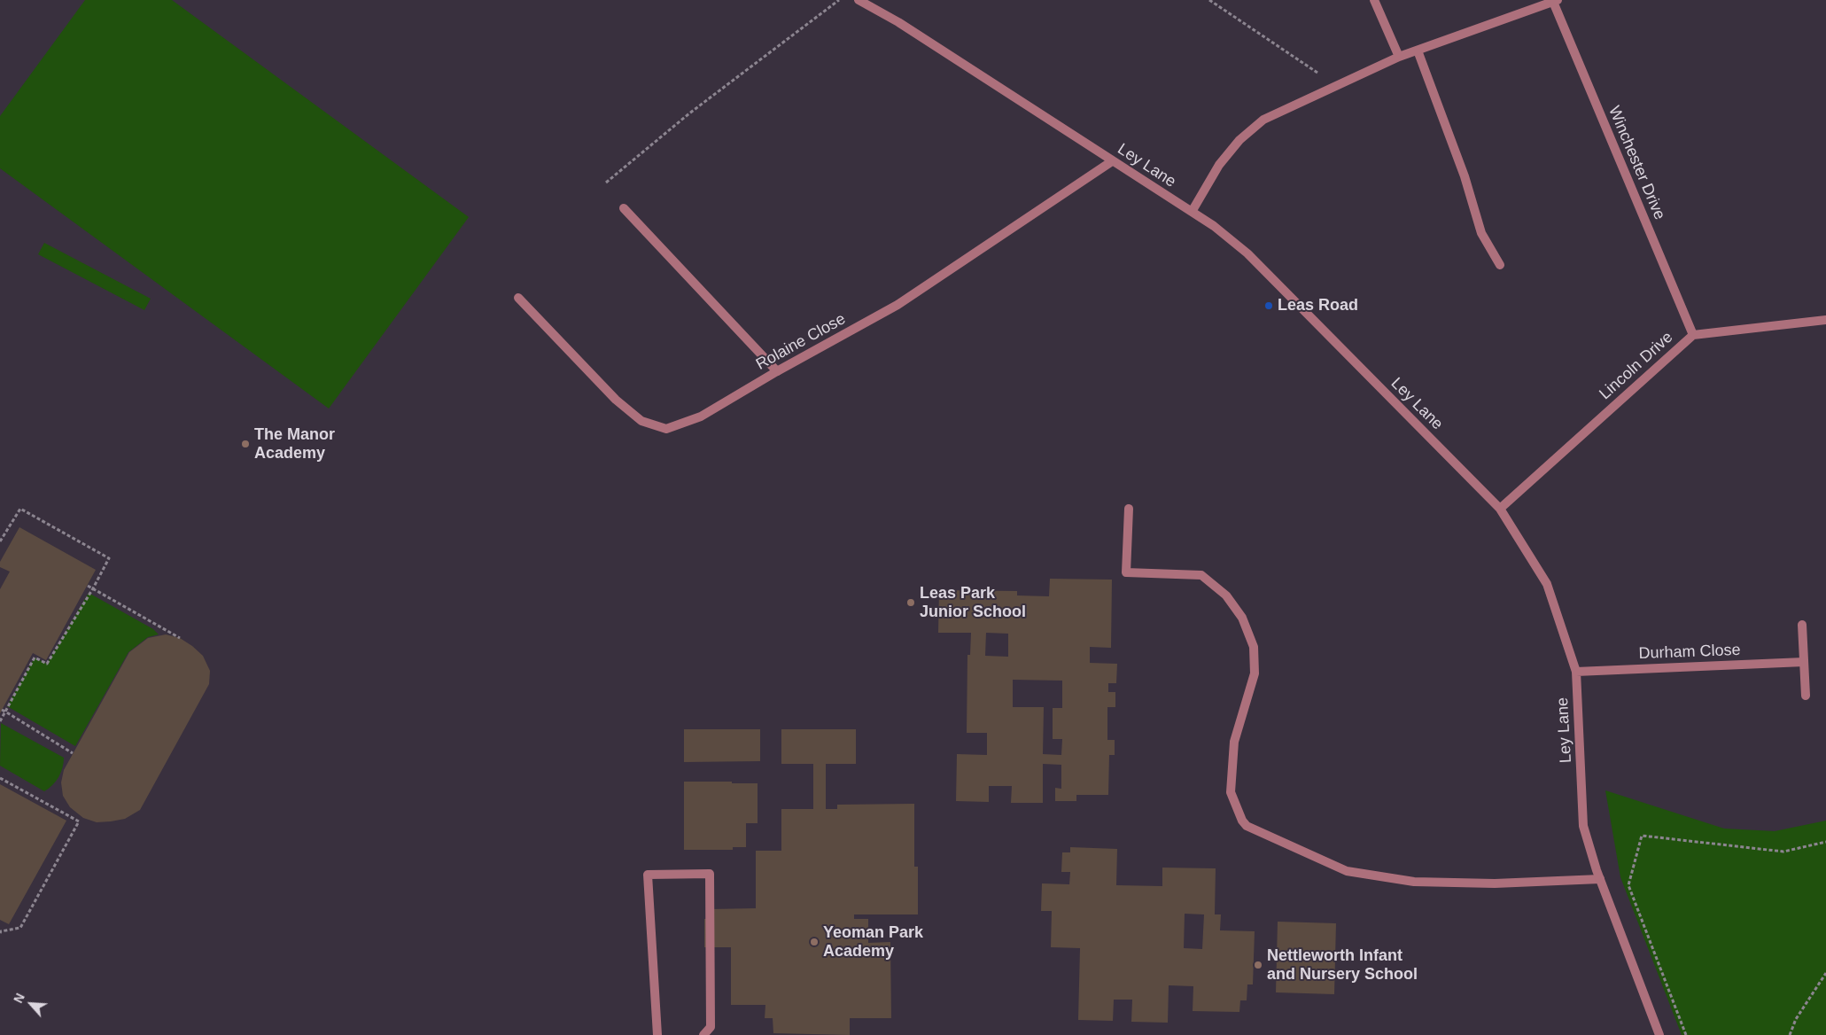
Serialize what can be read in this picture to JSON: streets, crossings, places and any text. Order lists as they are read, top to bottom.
{
  "streets": {
    "street": [
      "Winchester Drive",
      "Ley Lane",
      "Rolaine Close",
      "Lincoln Drive",
      "Durham Close"
    ]
  },
  "crossings": [
    ["Winchester Drive", "Lincoln Drive"],
    ["Ley Lane", "Rolaine Close"],
    ["Ley Lane", "Lincoln Drive"],
    ["Ley Lane", "Durham Close"]
  ],
  "places": [
    "Leas Road",
    "The Manor Academy",
    "Leas Park Junior School",
    "Yeoman Park Academy",
    "Nettleworth Infant and Nursery School"
  ],
  "north": "top left"
}
